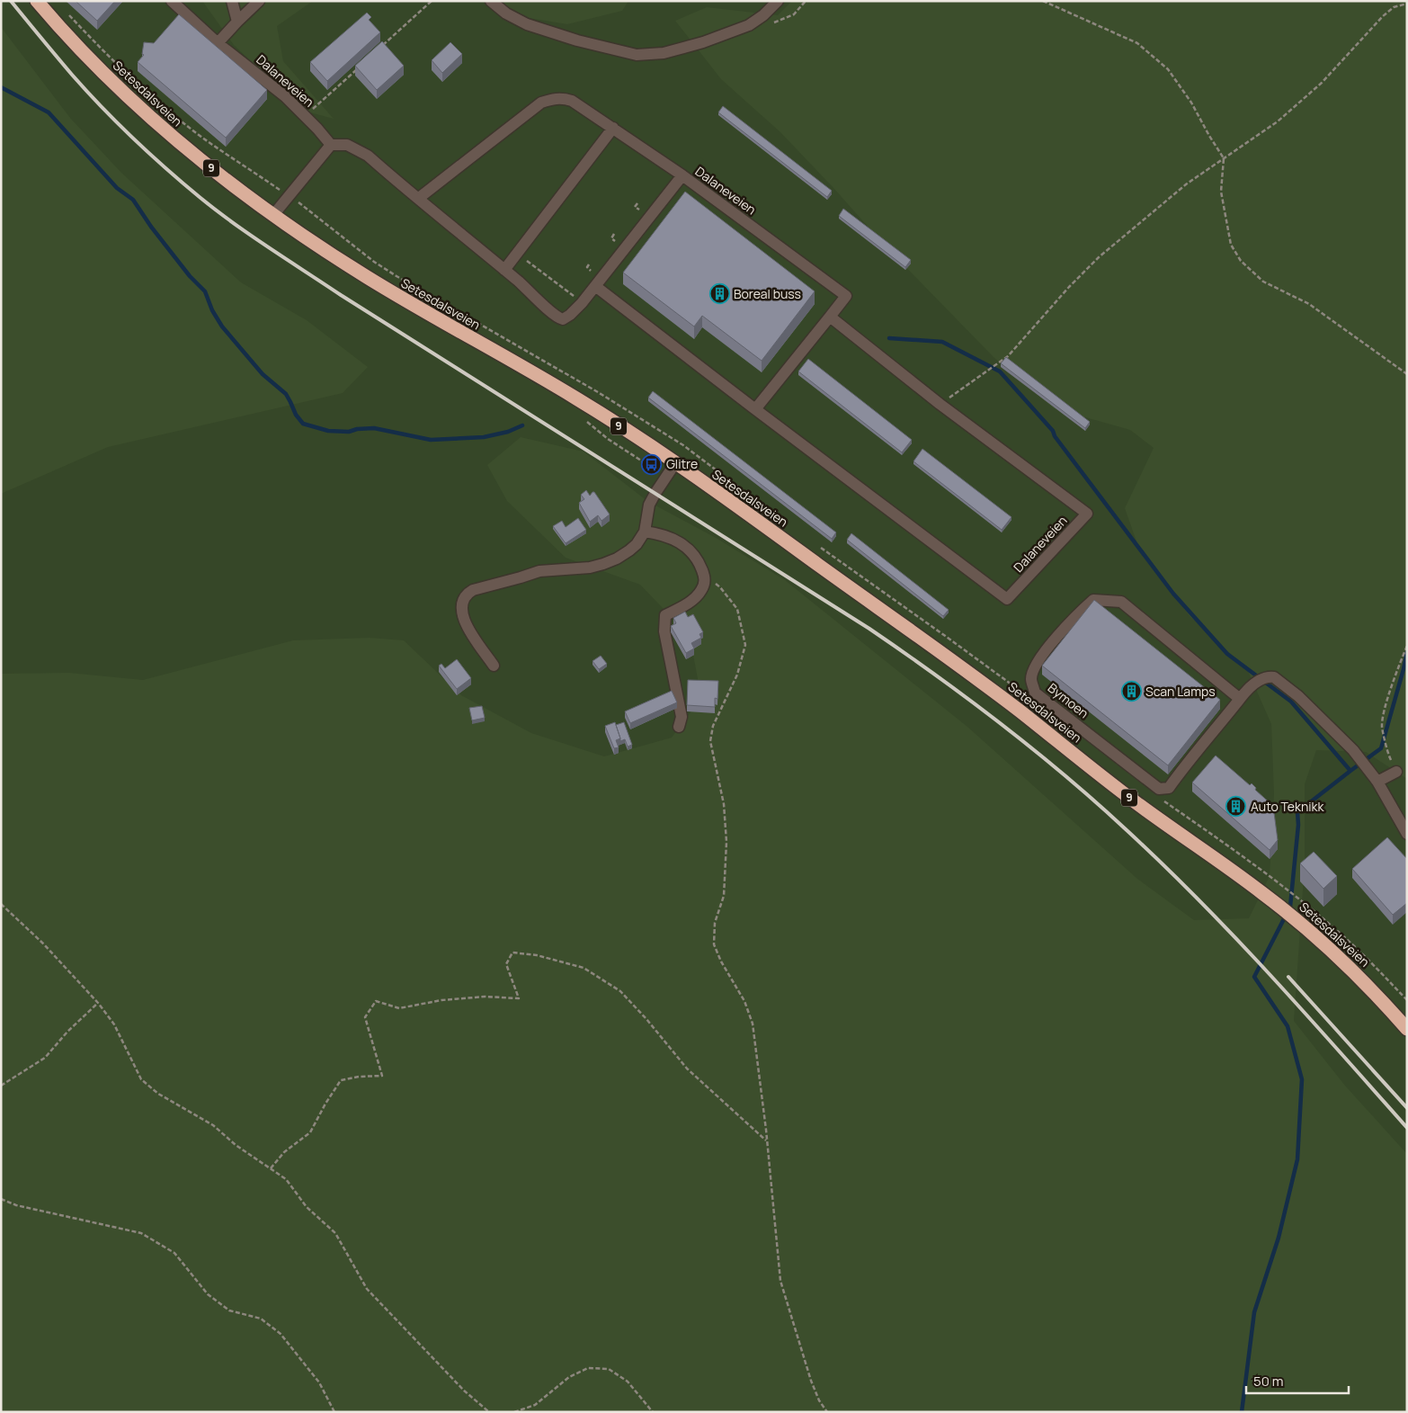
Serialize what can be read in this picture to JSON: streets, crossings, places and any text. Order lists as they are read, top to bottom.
{
  "streets": {
    "highway": ["Setesdalsveien", "9"],
    "lane": ["Dalaneveien", "Bymoen"]
  },
  "places": {
    "building": ["Boreal buss", "Scan Lamps", "Auto Teknikk"],
    "bus stop": ["Glitre"]
  },
  "scale_bar": "50 m"
}
